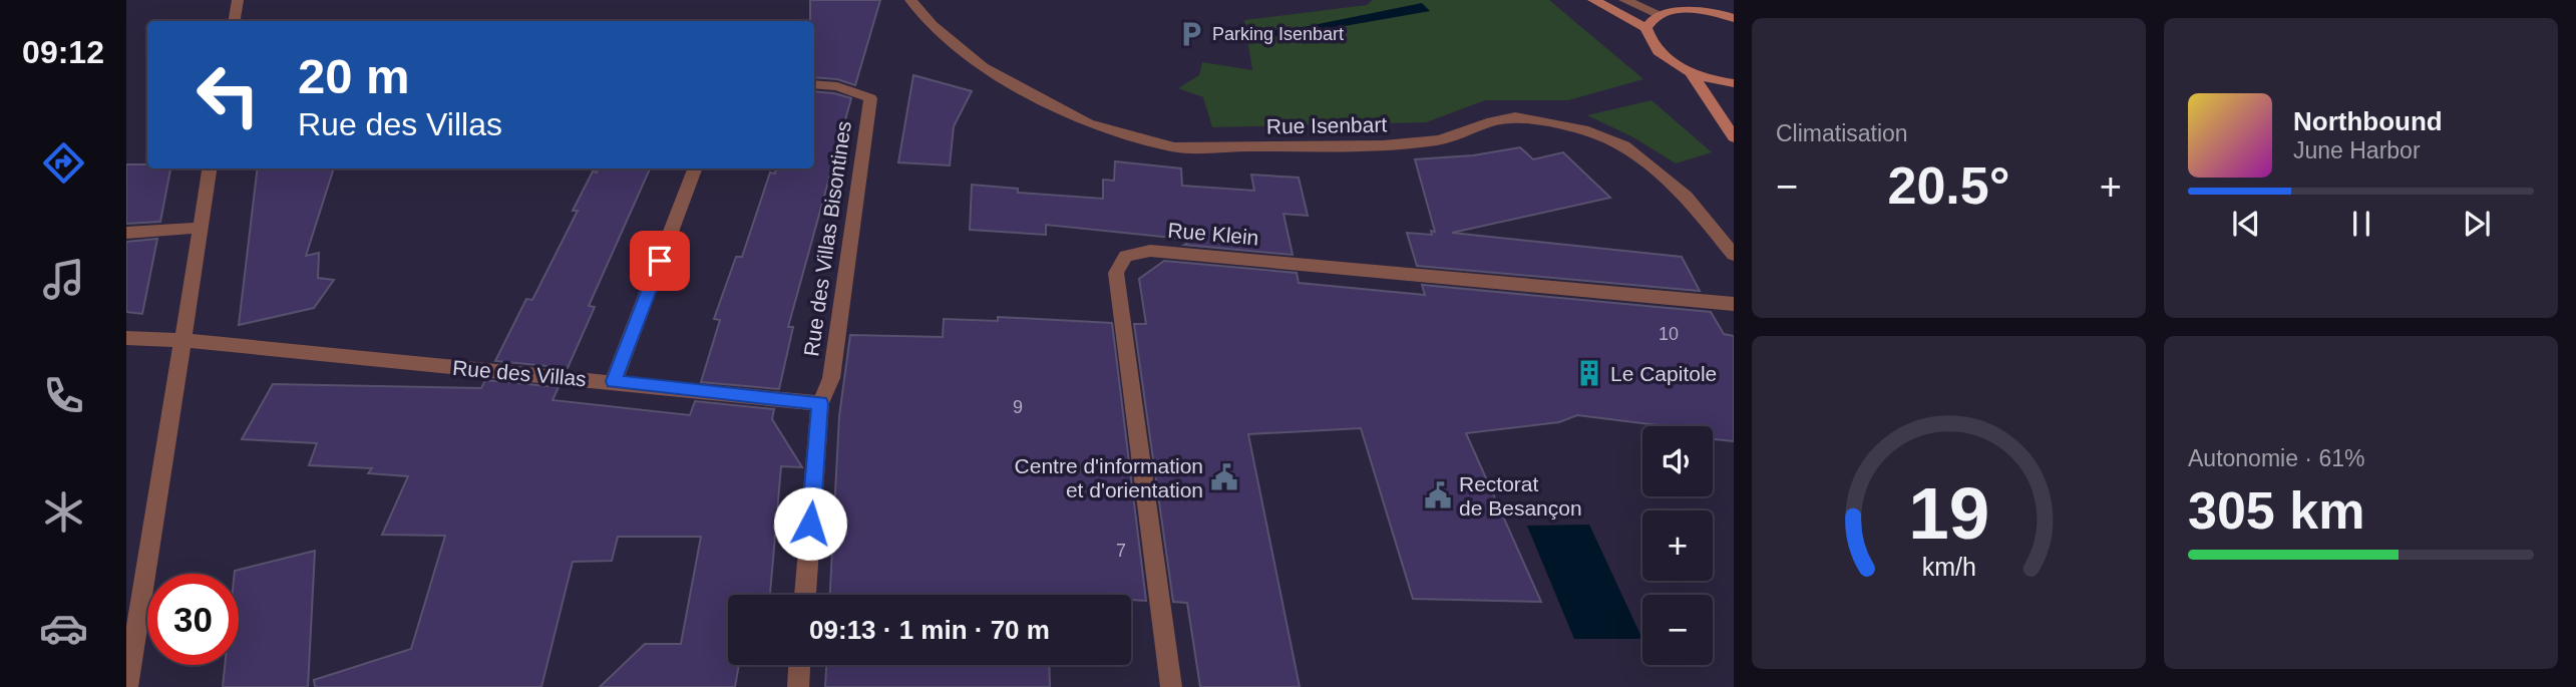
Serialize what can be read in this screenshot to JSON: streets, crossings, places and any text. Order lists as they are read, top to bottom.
{
  "streets": {
    "street": [
      "Rue Isenbart",
      "Rue Klein",
      "Rue des Villas Bisontines",
      "Rue des Villas"
    ]
  },
  "crossings": [
    ["Rue des Villas Bisontines", "Rue des Villas"]
  ],
  "places": {
    "parking": ["Parking Isenbart"],
    "building": ["Le Capitole"],
    "public building": ["Centre d'information et d'orientation", "Rectorat de Besançon"]
  },
  "house_numbers": ["10", "9", "7"],
  "page": {
    "tabs": "09:12",
    "tile": [
      "Climatisation",
      ["Autonomie · 61%", "305 km"]
    ],
    "turn": ["20 m", "Rue des Villas"],
    "song": ["Northbound", "June Harbor"],
    "heat": ["−", "20.5°", "+"],
    "map_buttons": ["+", "−"],
    "limit": "30",
    "trip": "09:13 · 1 min · 70 m",
    "gauge": ["19", "km/h"]
  }
}
